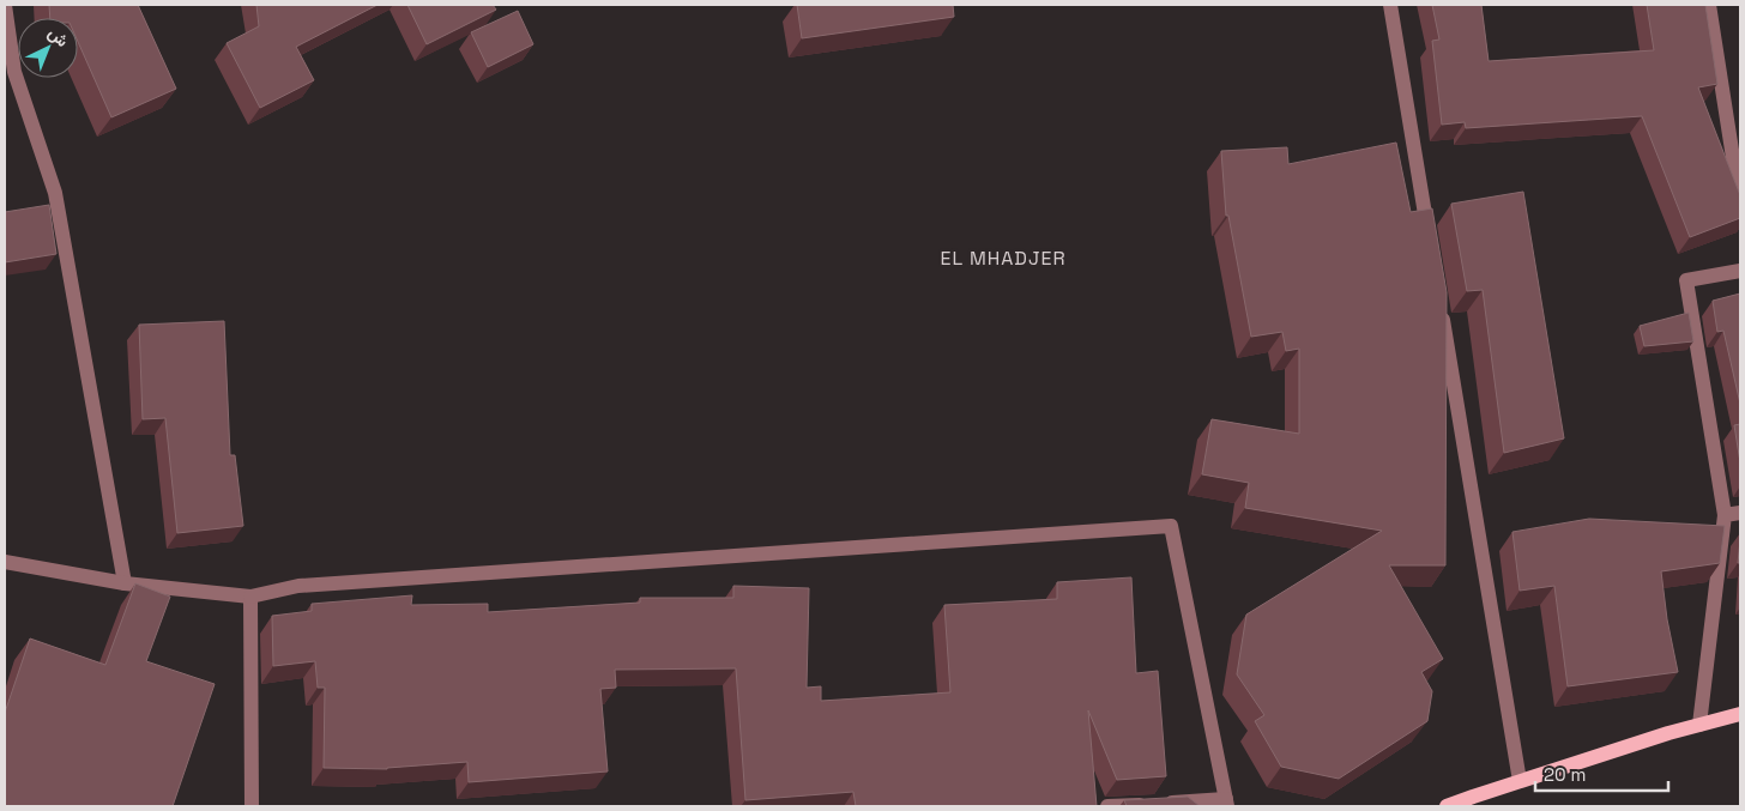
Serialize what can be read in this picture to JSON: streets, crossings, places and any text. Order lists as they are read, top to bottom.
{
  "districts": ["EL MHADJER"],
  "scale_bar": "20 m",
  "north": "top right"
}
